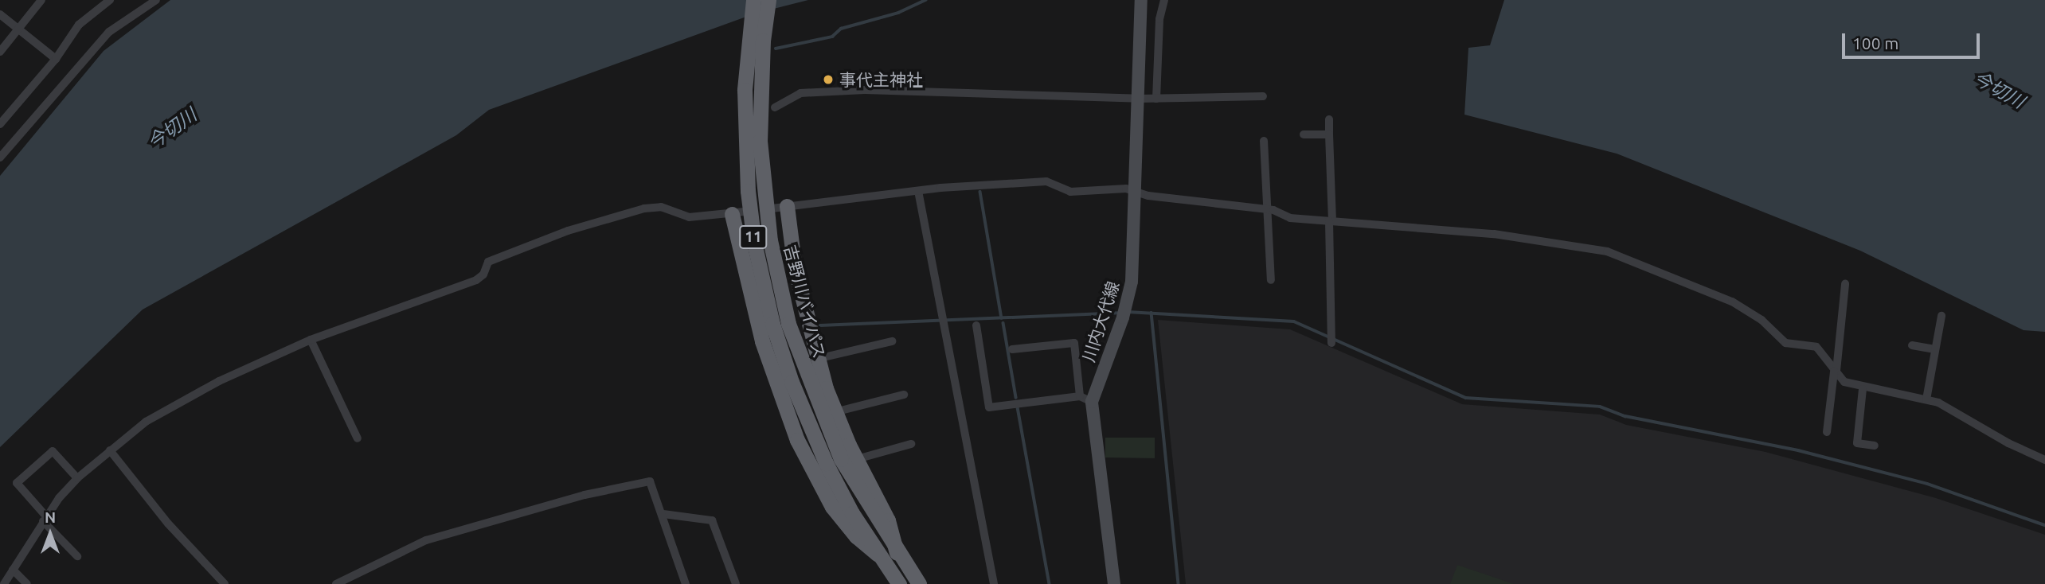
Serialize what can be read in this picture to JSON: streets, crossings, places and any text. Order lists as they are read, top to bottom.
{
  "streets": {
    "highway": ["11", "吉野川バイパス"],
    "main road": ["川内大代線"]
  },
  "crossings": [
    ["11", "吉野川バイパス"]
  ],
  "water": ["今切川"],
  "places": ["事代主神社"],
  "scale_bar": "100 m",
  "north": "top"
}
